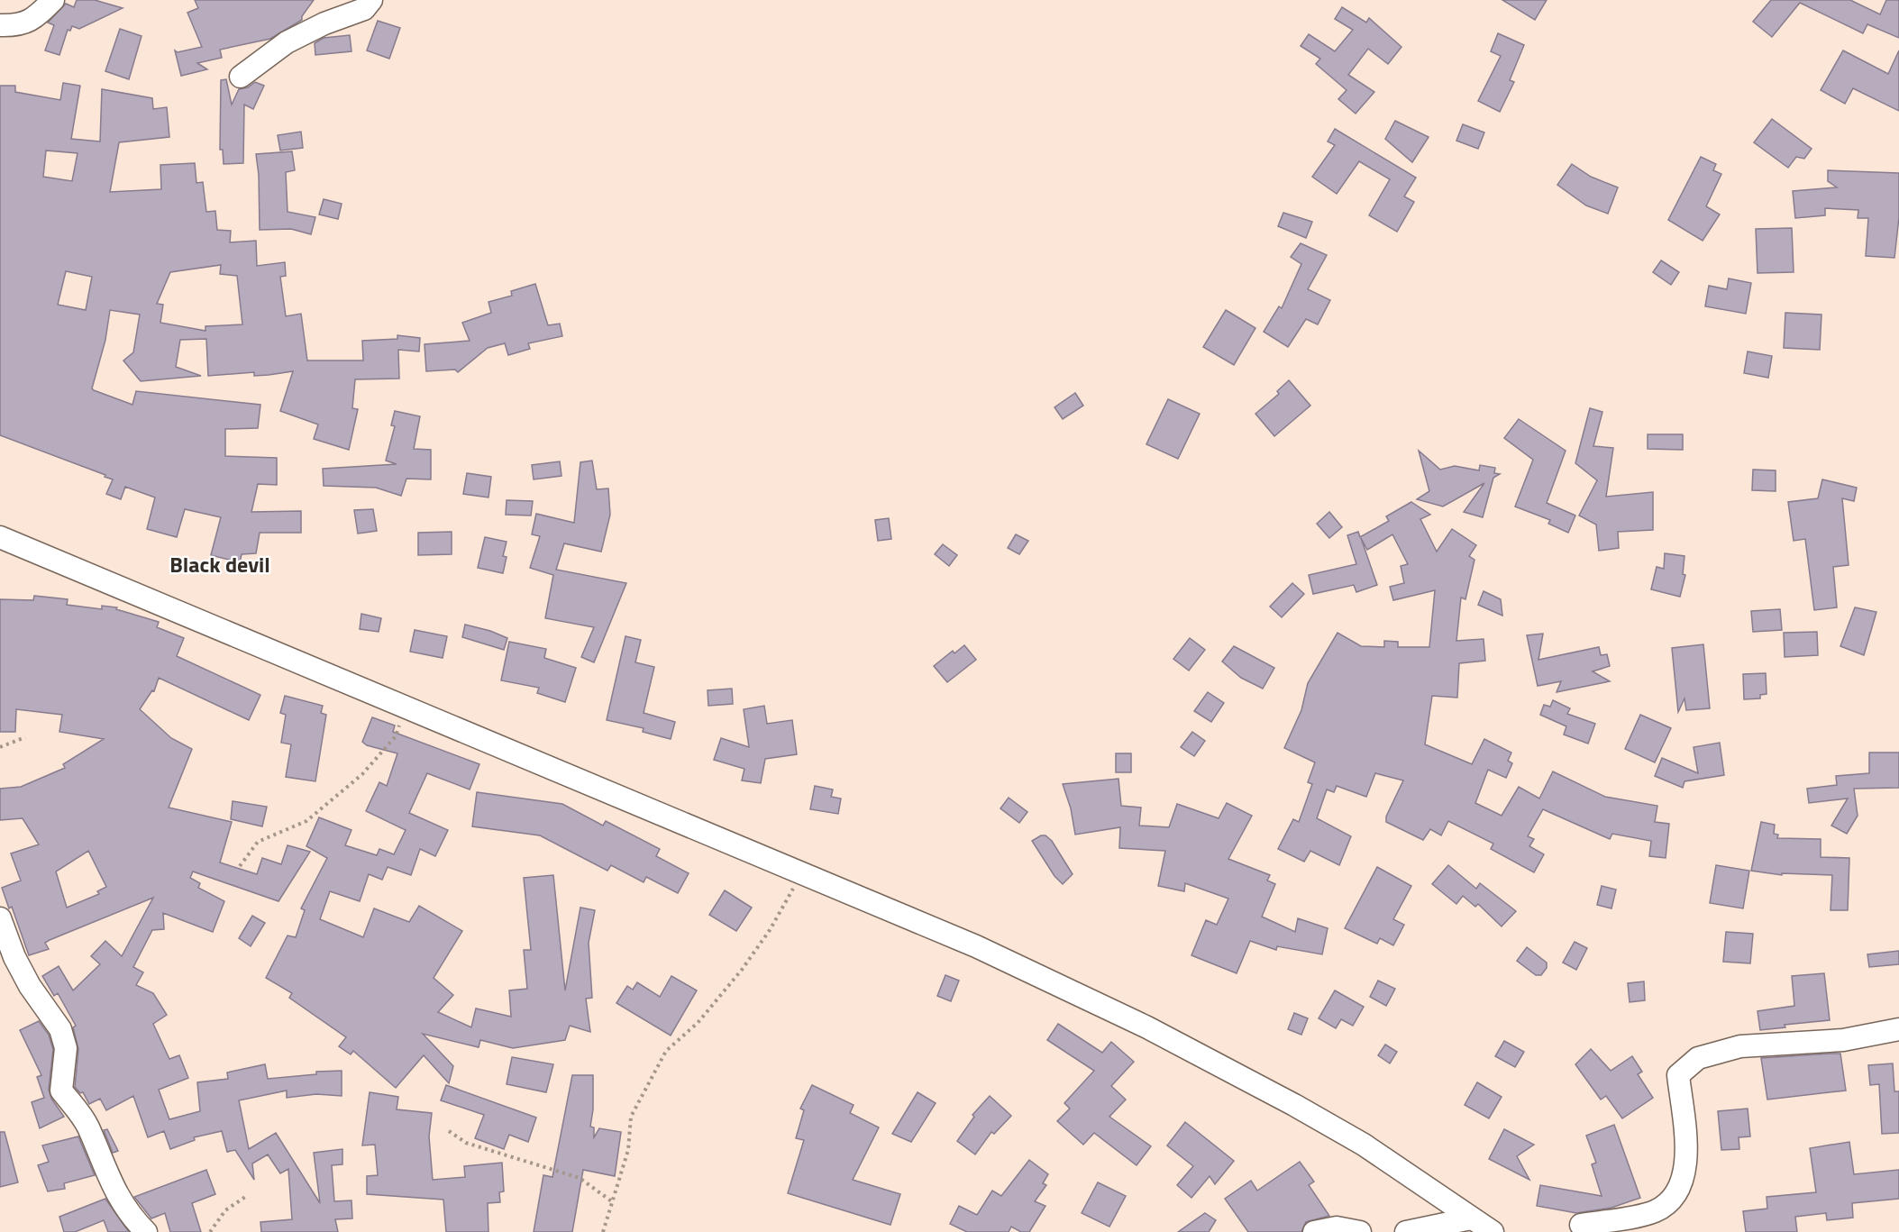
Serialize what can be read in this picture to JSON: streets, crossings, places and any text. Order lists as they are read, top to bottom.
{
  "districts": ["Black devil"]
}
